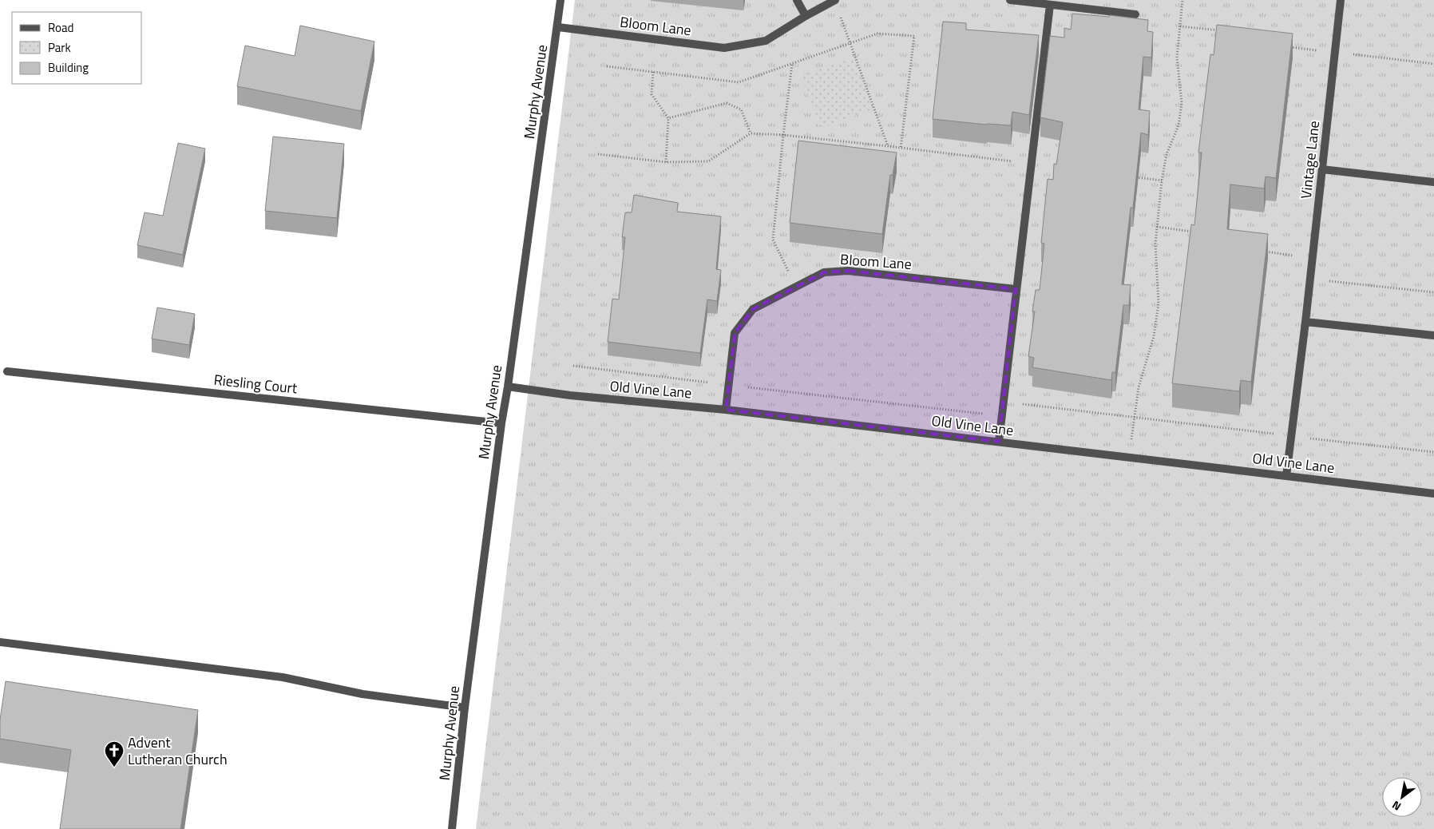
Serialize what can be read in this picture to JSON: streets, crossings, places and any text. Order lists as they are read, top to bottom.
{
  "streets": {
    "street": [
      "Bloom Lane",
      "Murphy Avenue",
      "Vintage Lane",
      "Riesling Court",
      "Old Vine Lane"
    ]
  },
  "crossings": [
    ["Bloom Lane", "Murphy Avenue"],
    ["Bloom Lane", "Old Vine Lane"],
    ["Murphy Avenue", "Riesling Court"],
    ["Murphy Avenue", "Old Vine Lane"],
    ["Vintage Lane", "Old Vine Lane"]
  ],
  "places": {
    "church": ["Advent Lutheran Church"]
  },
  "legend": ["Road", "Park", "Building"],
  "north": "bottom left"
}
